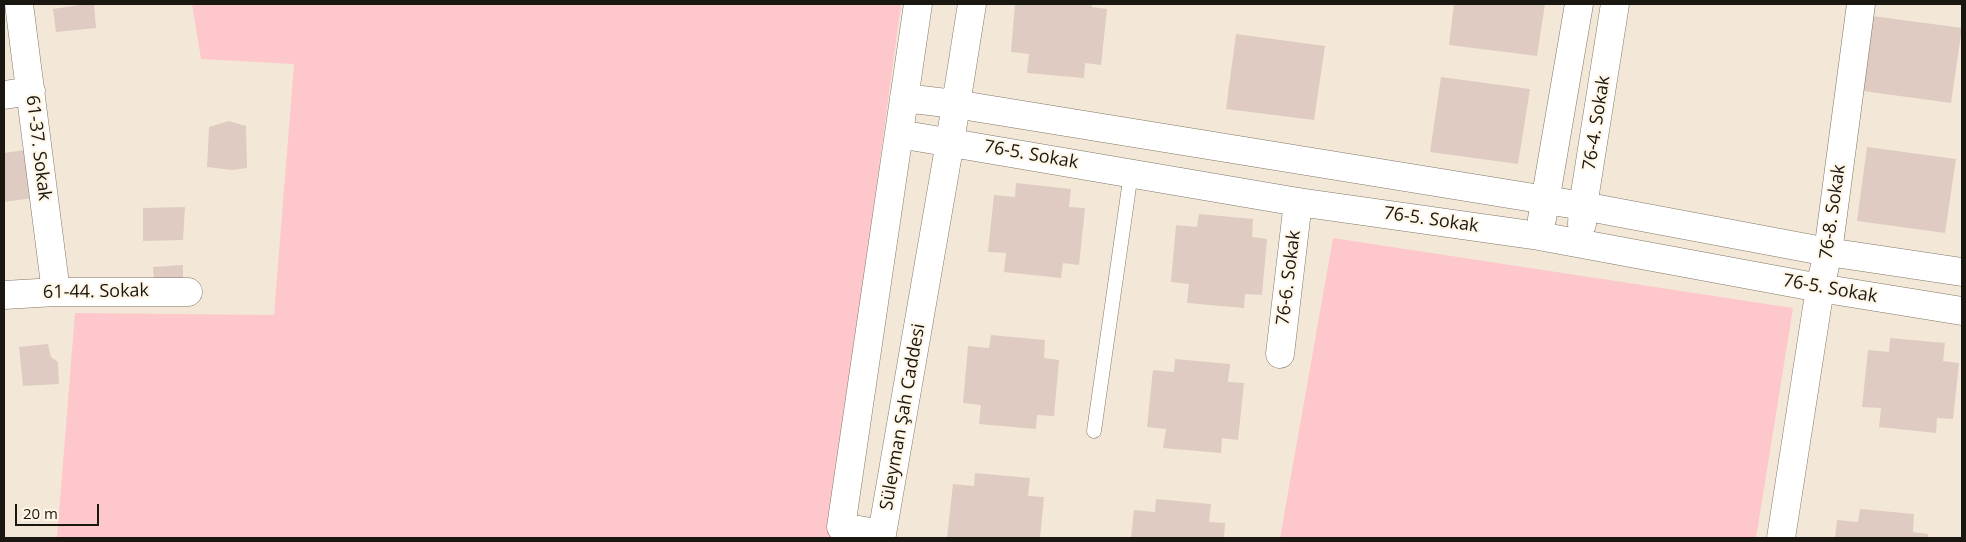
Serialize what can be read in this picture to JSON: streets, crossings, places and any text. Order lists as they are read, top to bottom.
{
  "streets": {
    "street": [
      "76-4. Sokak",
      "61-37. Sokak",
      "76-5. Sokak",
      "76-8. Sokak",
      "76-6. Sokak",
      "61-44. Sokak",
      "Süleyman Şah Caddesi"
    ]
  },
  "crossings": [
    ["76-4. Sokak", "76-5. Sokak"],
    ["61-37. Sokak", "61-44. Sokak"],
    ["76-5. Sokak", "76-8. Sokak"],
    ["76-5. Sokak", "76-6. Sokak"],
    ["76-5. Sokak", "Süleyman Şah Caddesi"]
  ],
  "scale_bar": "20 m"
}
